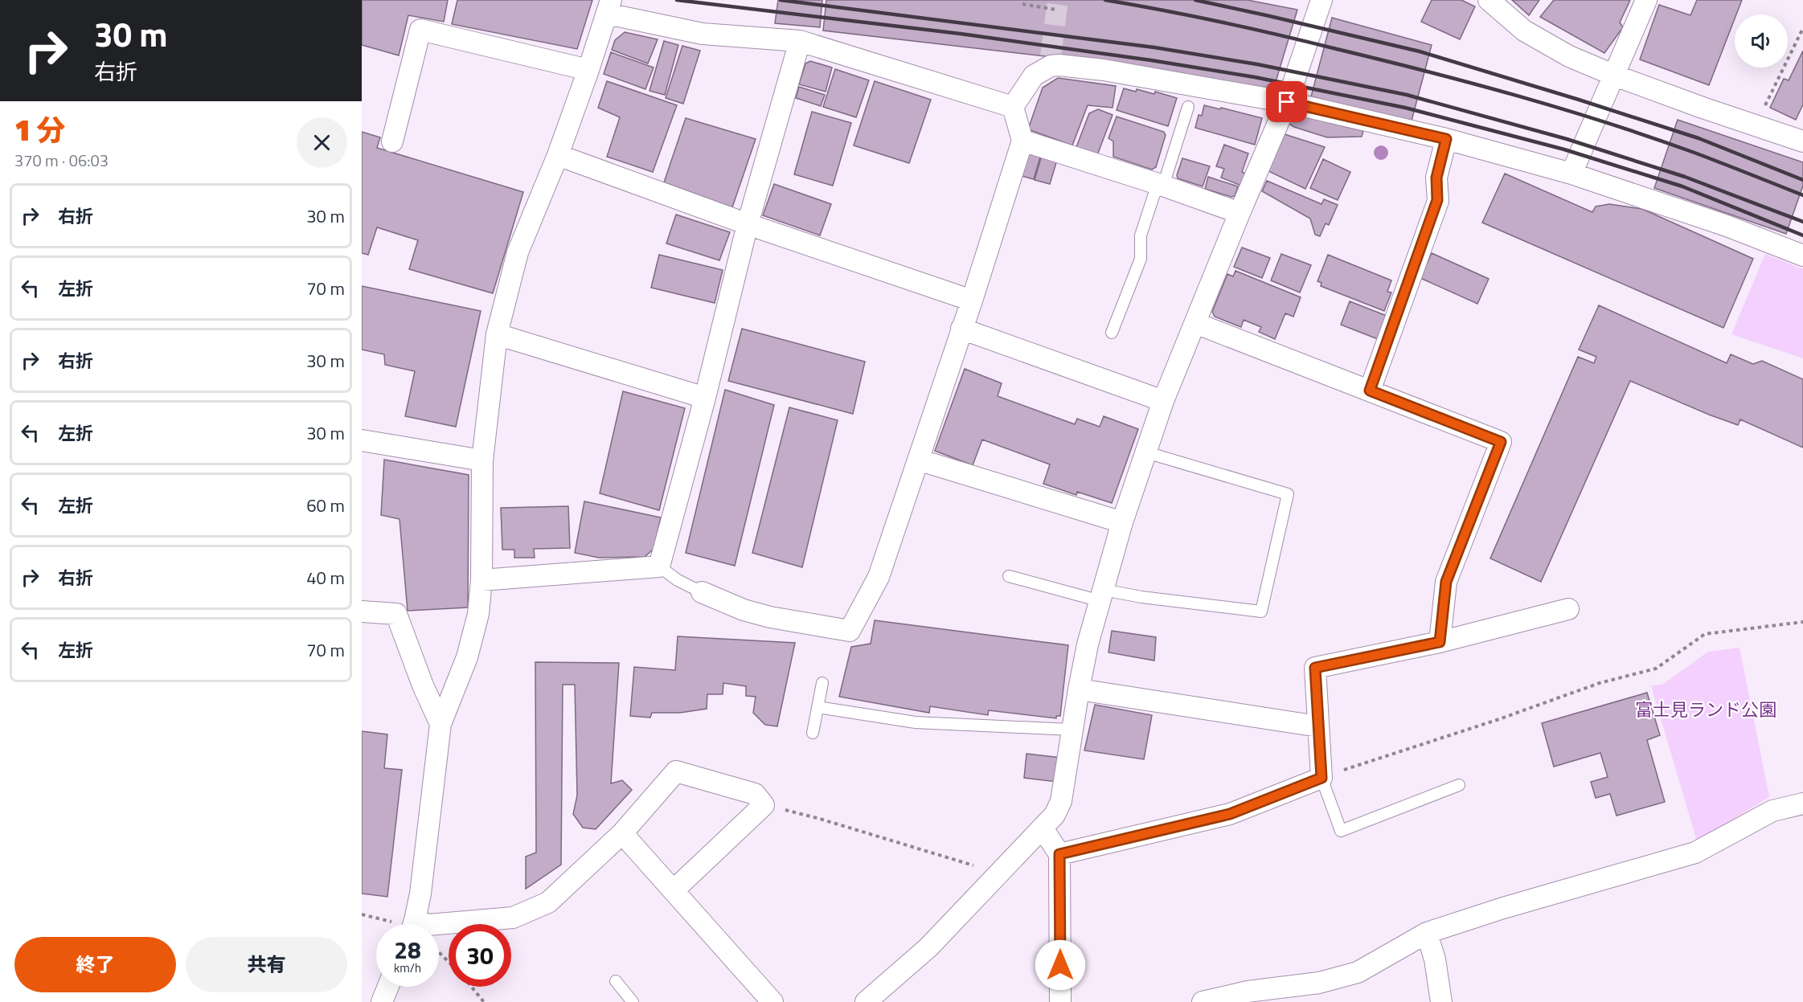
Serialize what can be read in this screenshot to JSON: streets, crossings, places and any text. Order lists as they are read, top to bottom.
{
  "parks": ["富士見ランド公園"],
  "page": {
    "turn": ["30 m", "右折"],
    "heading": ["1 分", "370 m · 06:03"],
    "list": [
      {
        "name": "右折",
        "value": "30 m"
      },
      {
        "name": "左折",
        "value": "70 m"
      },
      {
        "name": "右折",
        "value": "30 m"
      },
      {
        "name": "左折",
        "value": "30 m"
      },
      {
        "name": "左折",
        "value": "60 m"
      },
      {
        "name": "右折",
        "value": "40 m"
      },
      {
        "name": "左折",
        "value": "70 m"
      }
    ],
    "speed": "28 km/h",
    "limit": "30",
    "buttons": ["終了", "共有"]
  }
}
